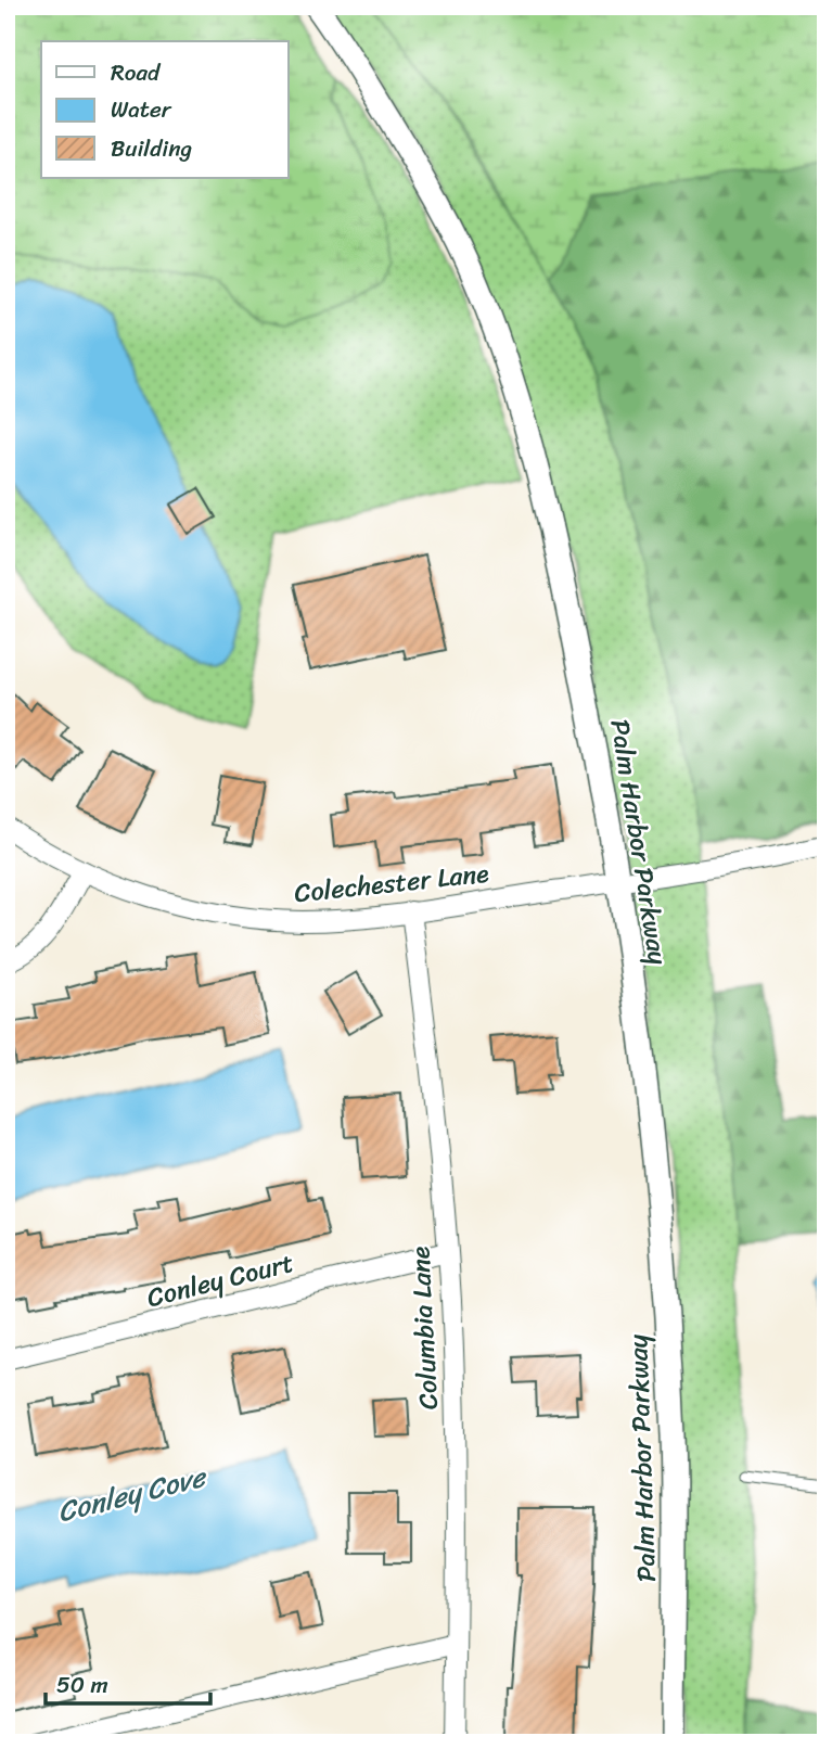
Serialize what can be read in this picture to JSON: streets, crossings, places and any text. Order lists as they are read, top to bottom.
{
  "streets": {
    "street": [
      "Palm Harbor Parkway",
      "Colechester Lane",
      "Conley Court",
      "Columbia Lane"
    ]
  },
  "crossings": [
    ["Palm Harbor Parkway", "Colechester Lane"],
    ["Colechester Lane", "Columbia Lane"],
    ["Conley Court", "Columbia Lane"]
  ],
  "water": ["Conley Cove"],
  "legend": ["Road", "Water", "Building"],
  "scale_bar": "50 m"
}
